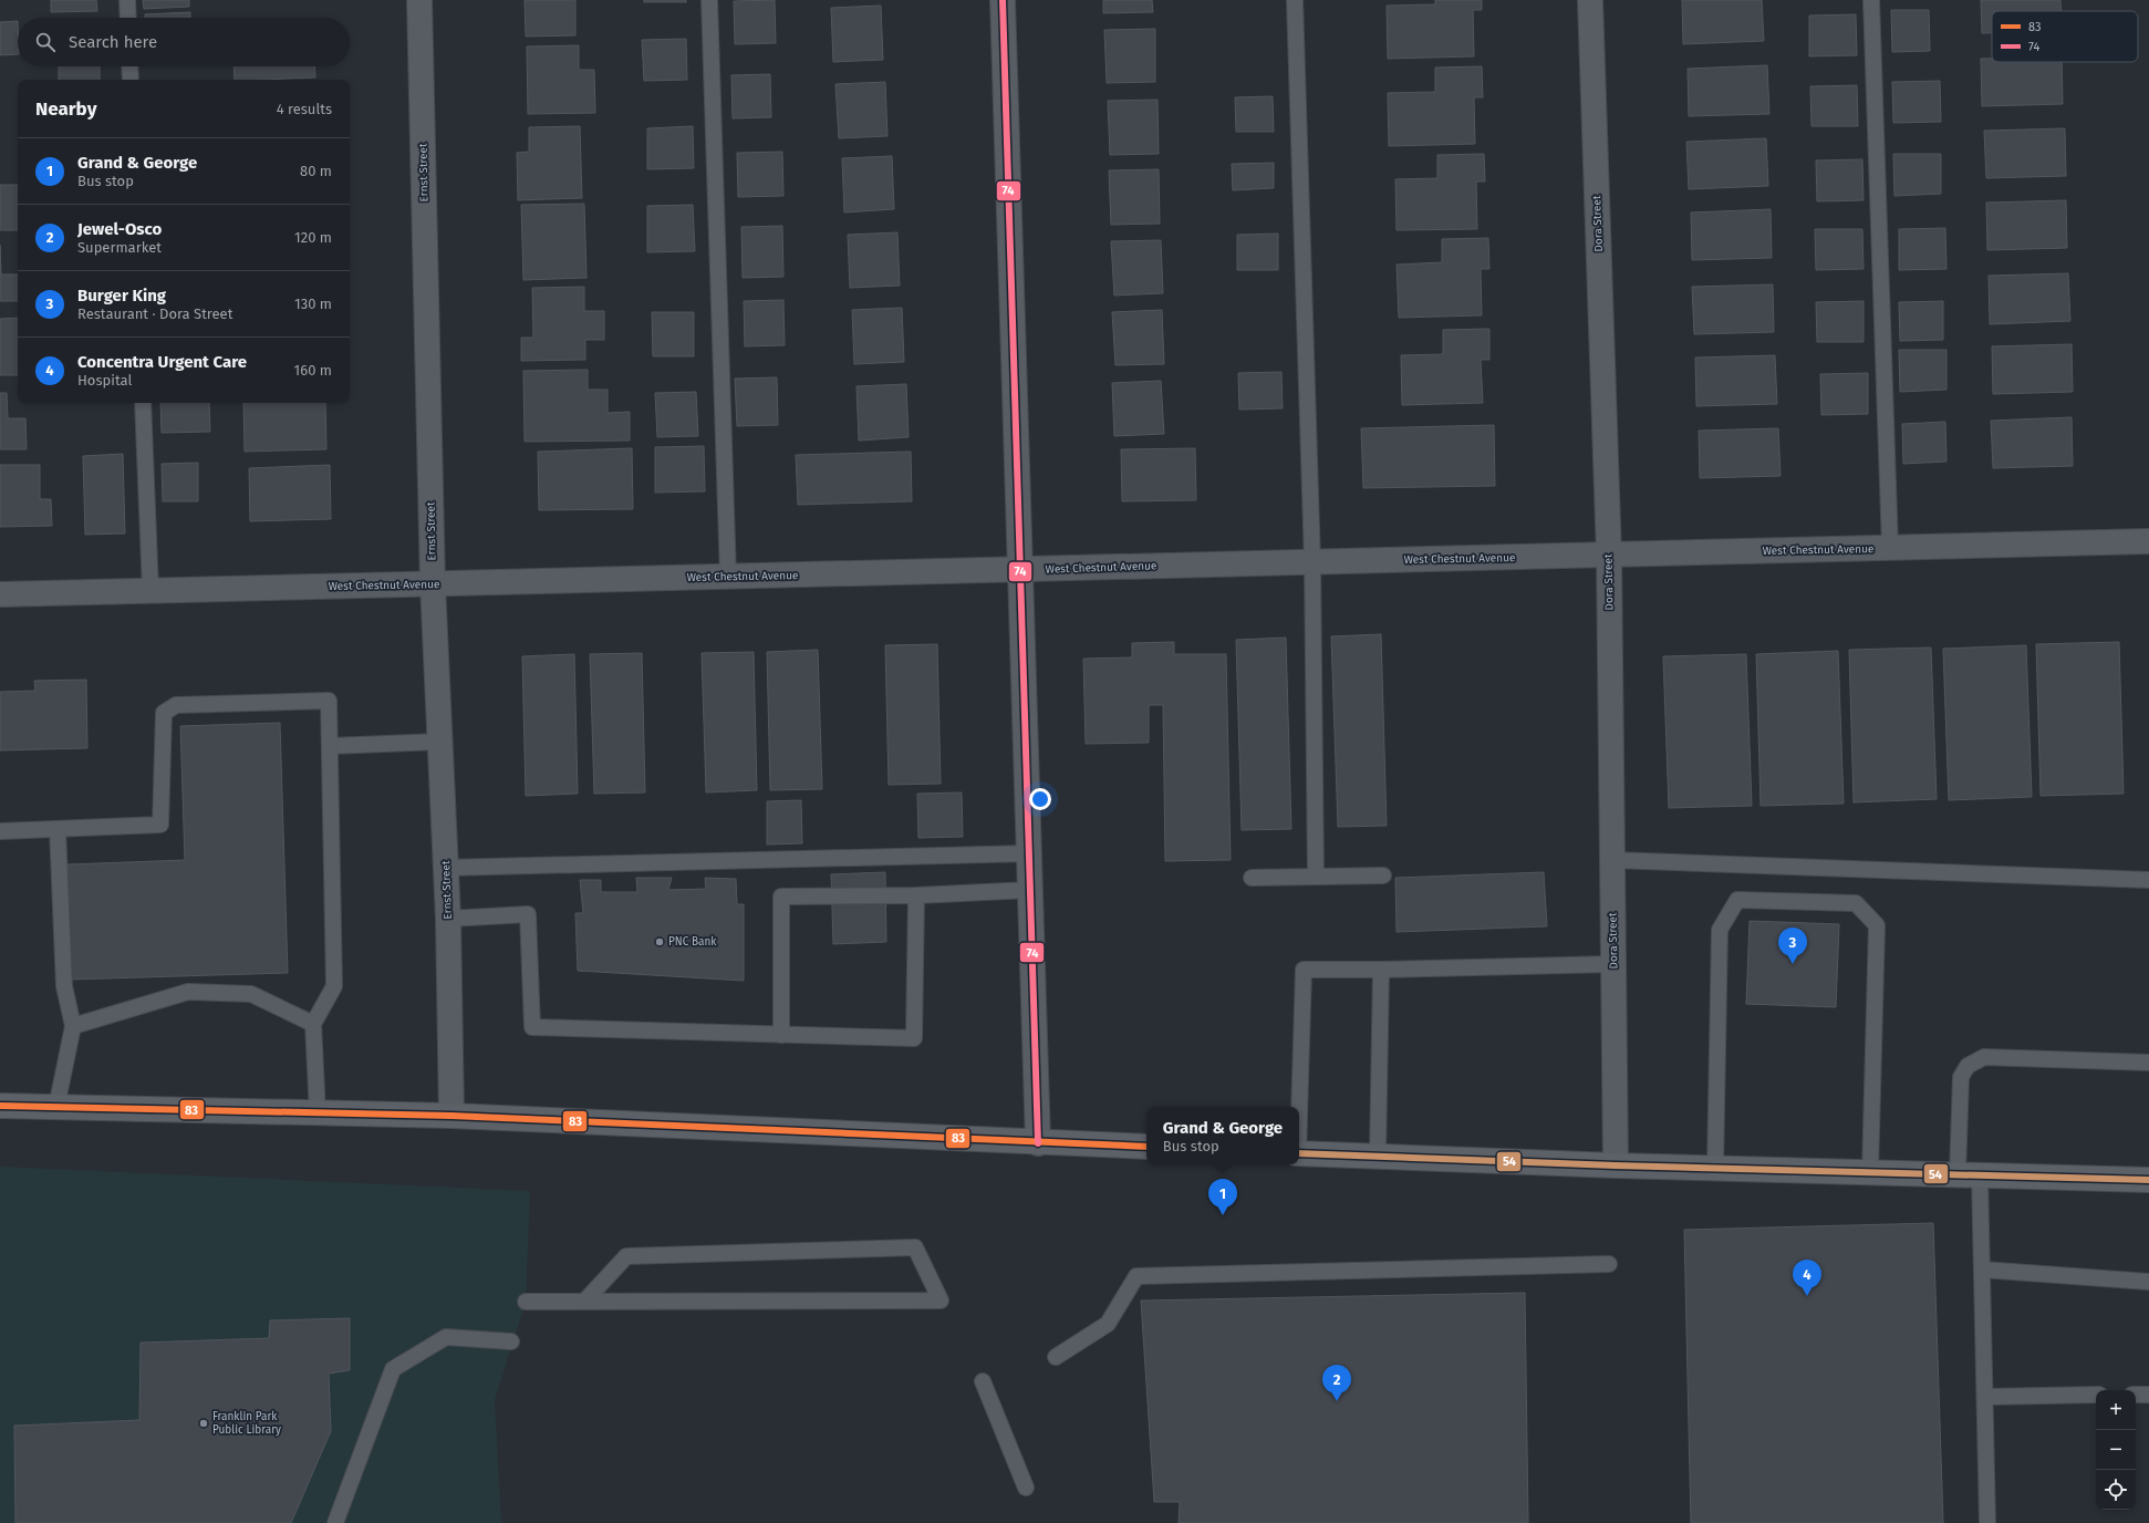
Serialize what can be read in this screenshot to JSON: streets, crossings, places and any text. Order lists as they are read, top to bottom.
{
  "streets": {
    "street": ["Ernst Street", "Dora Street", "West Chestnut Avenue"]
  },
  "crossings": [
    ["Ernst Street", "West Chestnut Avenue"],
    ["Dora Street", "West Chestnut Avenue"]
  ],
  "places": ["PNC Bank", "Franklin Park Public Library"],
  "lines": ["transit line 74", "transit line 83", "transit line 54"],
  "legend": ["83", "74"],
  "page": {
    "search": "Search here",
    "heading": ["Nearby", "4 results"],
    "list": [
      {
        "mark": "1",
        "name": "Grand & George",
        "note": "Bus stop",
        "value": "80 m"
      },
      {
        "mark": "2",
        "name": "Jewel-Osco",
        "note": "Supermarket",
        "value": "120 m"
      },
      {
        "mark": "3",
        "name": "Burger King",
        "note": "Restaurant · Dora Street",
        "value": "130 m"
      },
      {
        "mark": "4",
        "name": "Concentra Urgent Care",
        "note": "Hospital",
        "value": "160 m"
      }
    ],
    "pins": [
      "3",
      "1",
      "4",
      "2"
    ],
    "popup": ["Grand & George", "Bus stop"],
    "map_buttons": ["+", "−"]
  }
}
